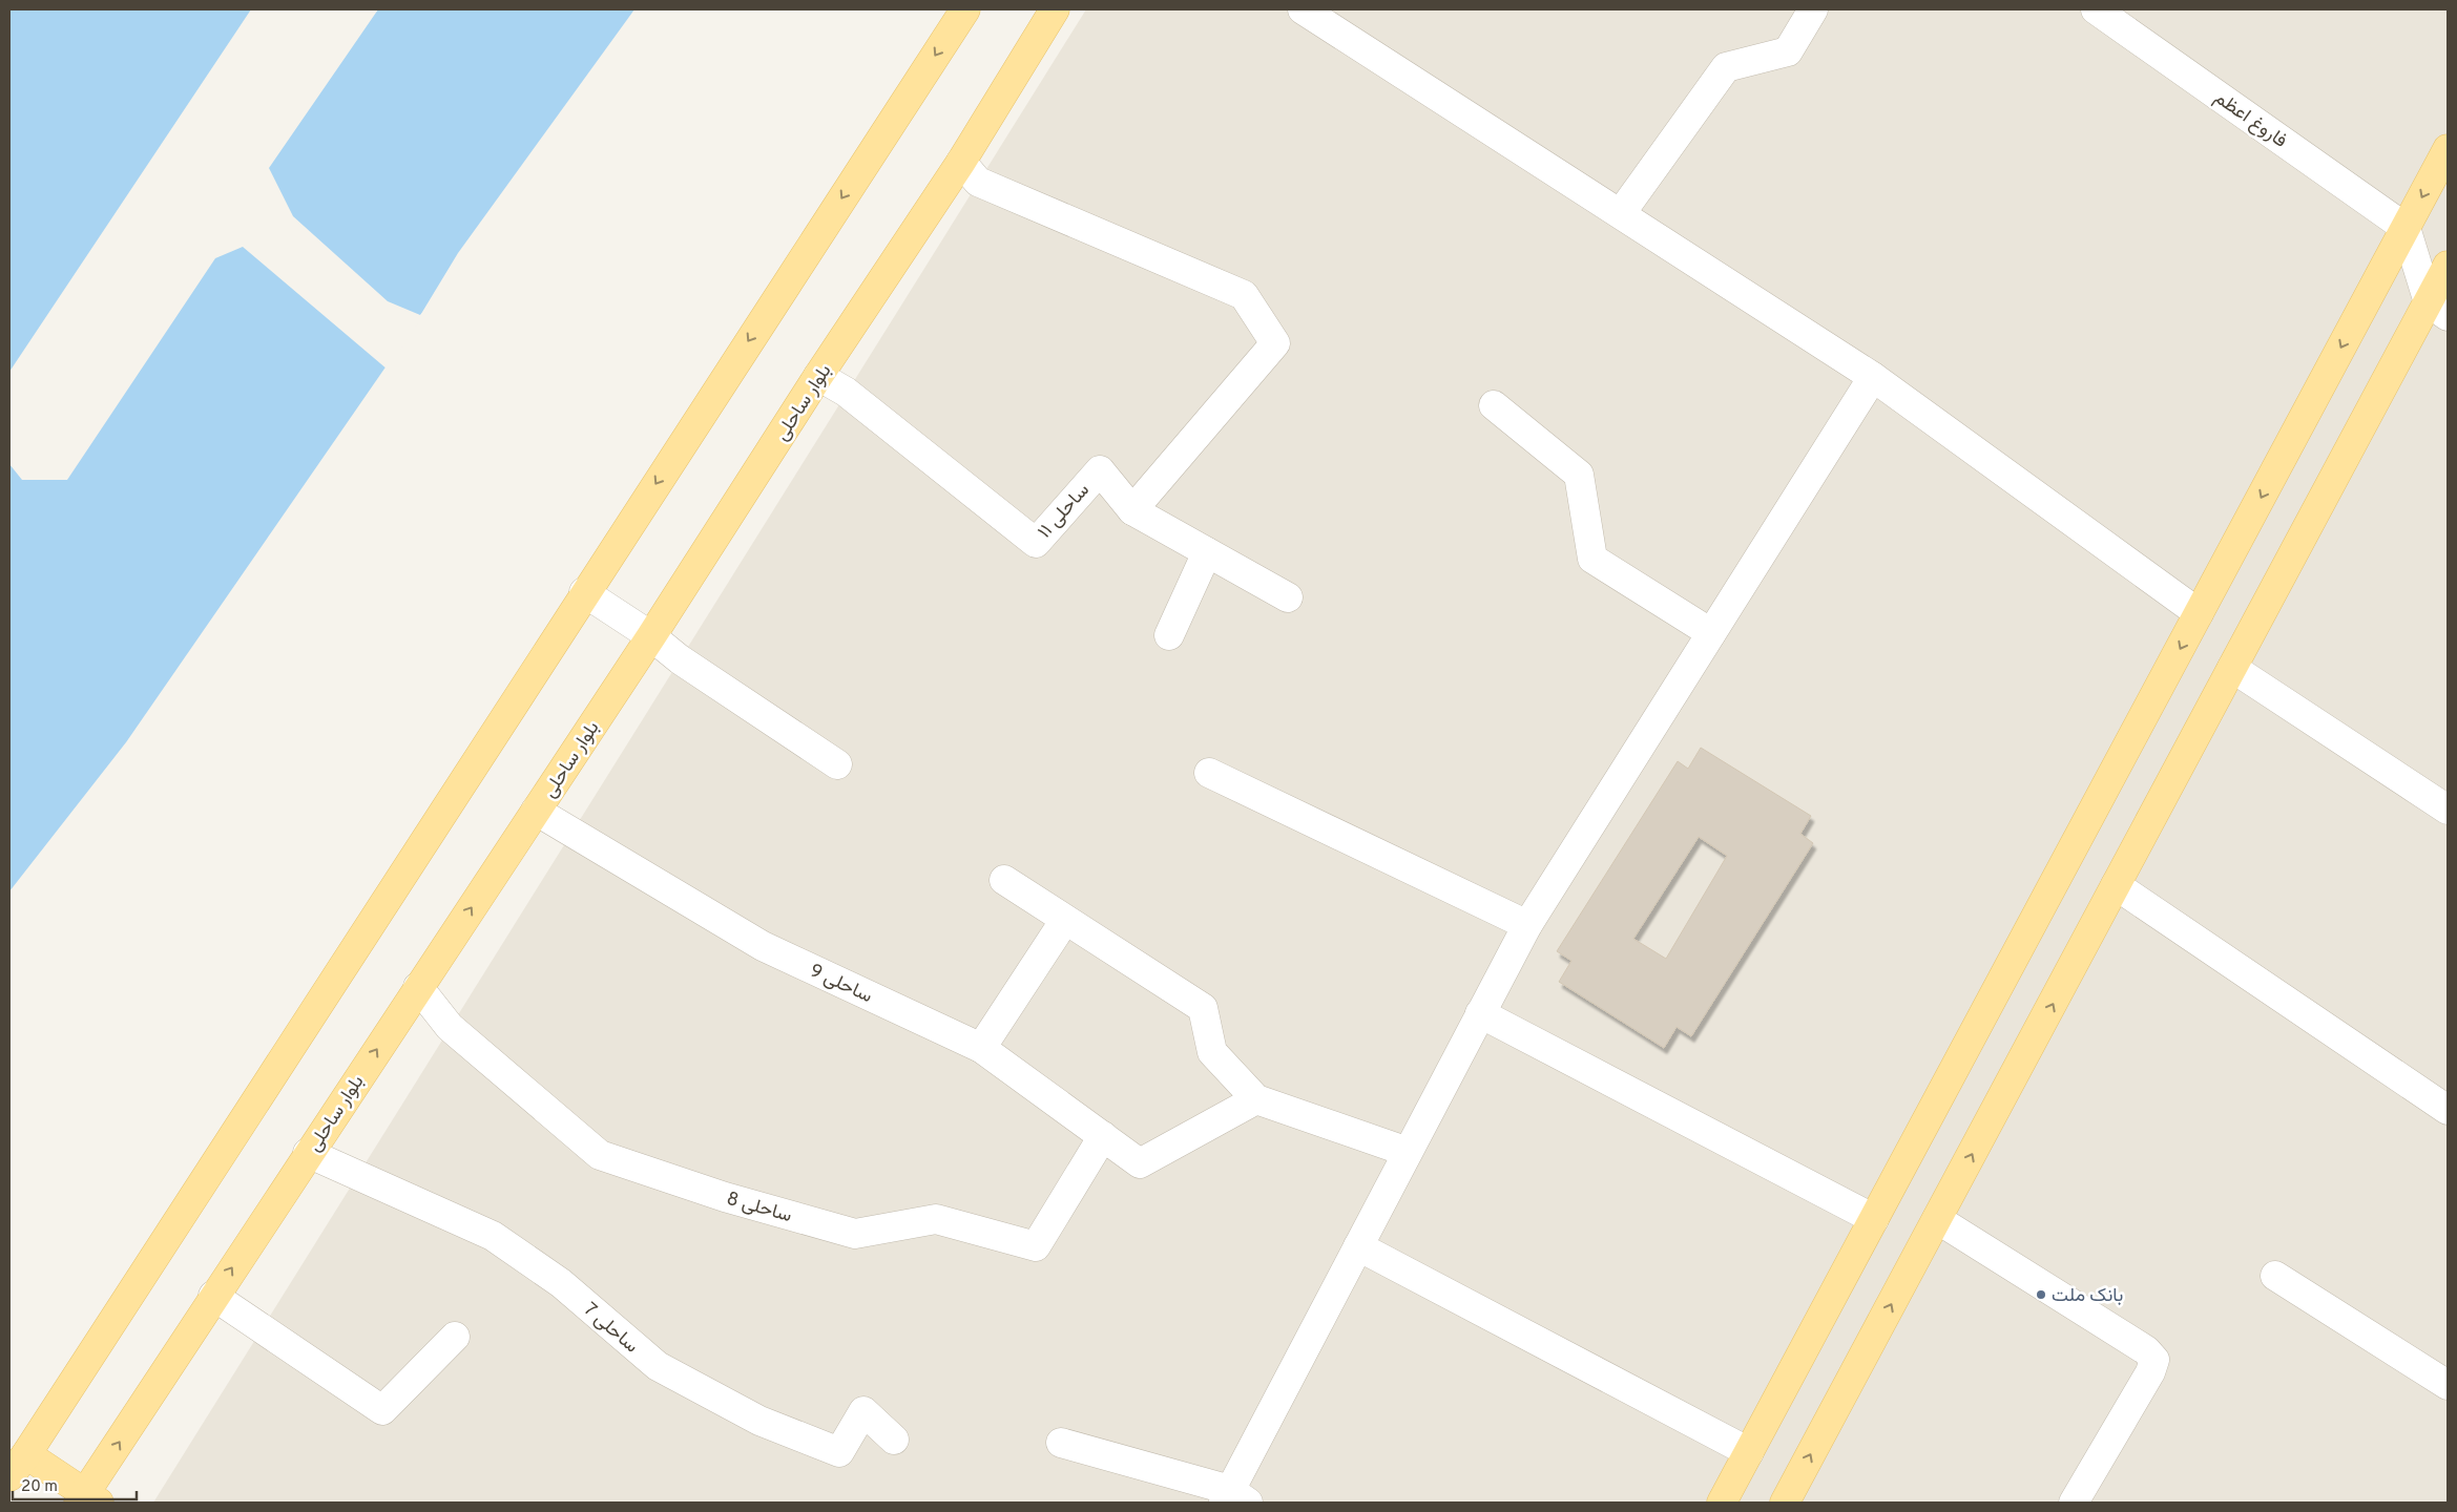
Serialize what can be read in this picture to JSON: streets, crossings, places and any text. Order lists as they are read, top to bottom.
{
  "streets": {
    "main road": ["بلوار ساحلی"],
    "street": [
      "فاروغ اعظم",
      "ساحلی ۱۱",
      "ساحلی 9",
      "ساحلی 8",
      "ساحلی 7"
    ]
  },
  "crossings": [
    ["بلوار ساحلی", "ساحلی ۱۱"],
    ["بلوار ساحلی", "ساحلی 9"],
    ["بلوار ساحلی", "ساحلی 8"],
    ["بلوار ساحلی", "ساحلی 7"],
    ["ساحلی 9", "ساحلی 8"]
  ],
  "places": ["بانک ملت"],
  "scale_bar": "20 m"
}
